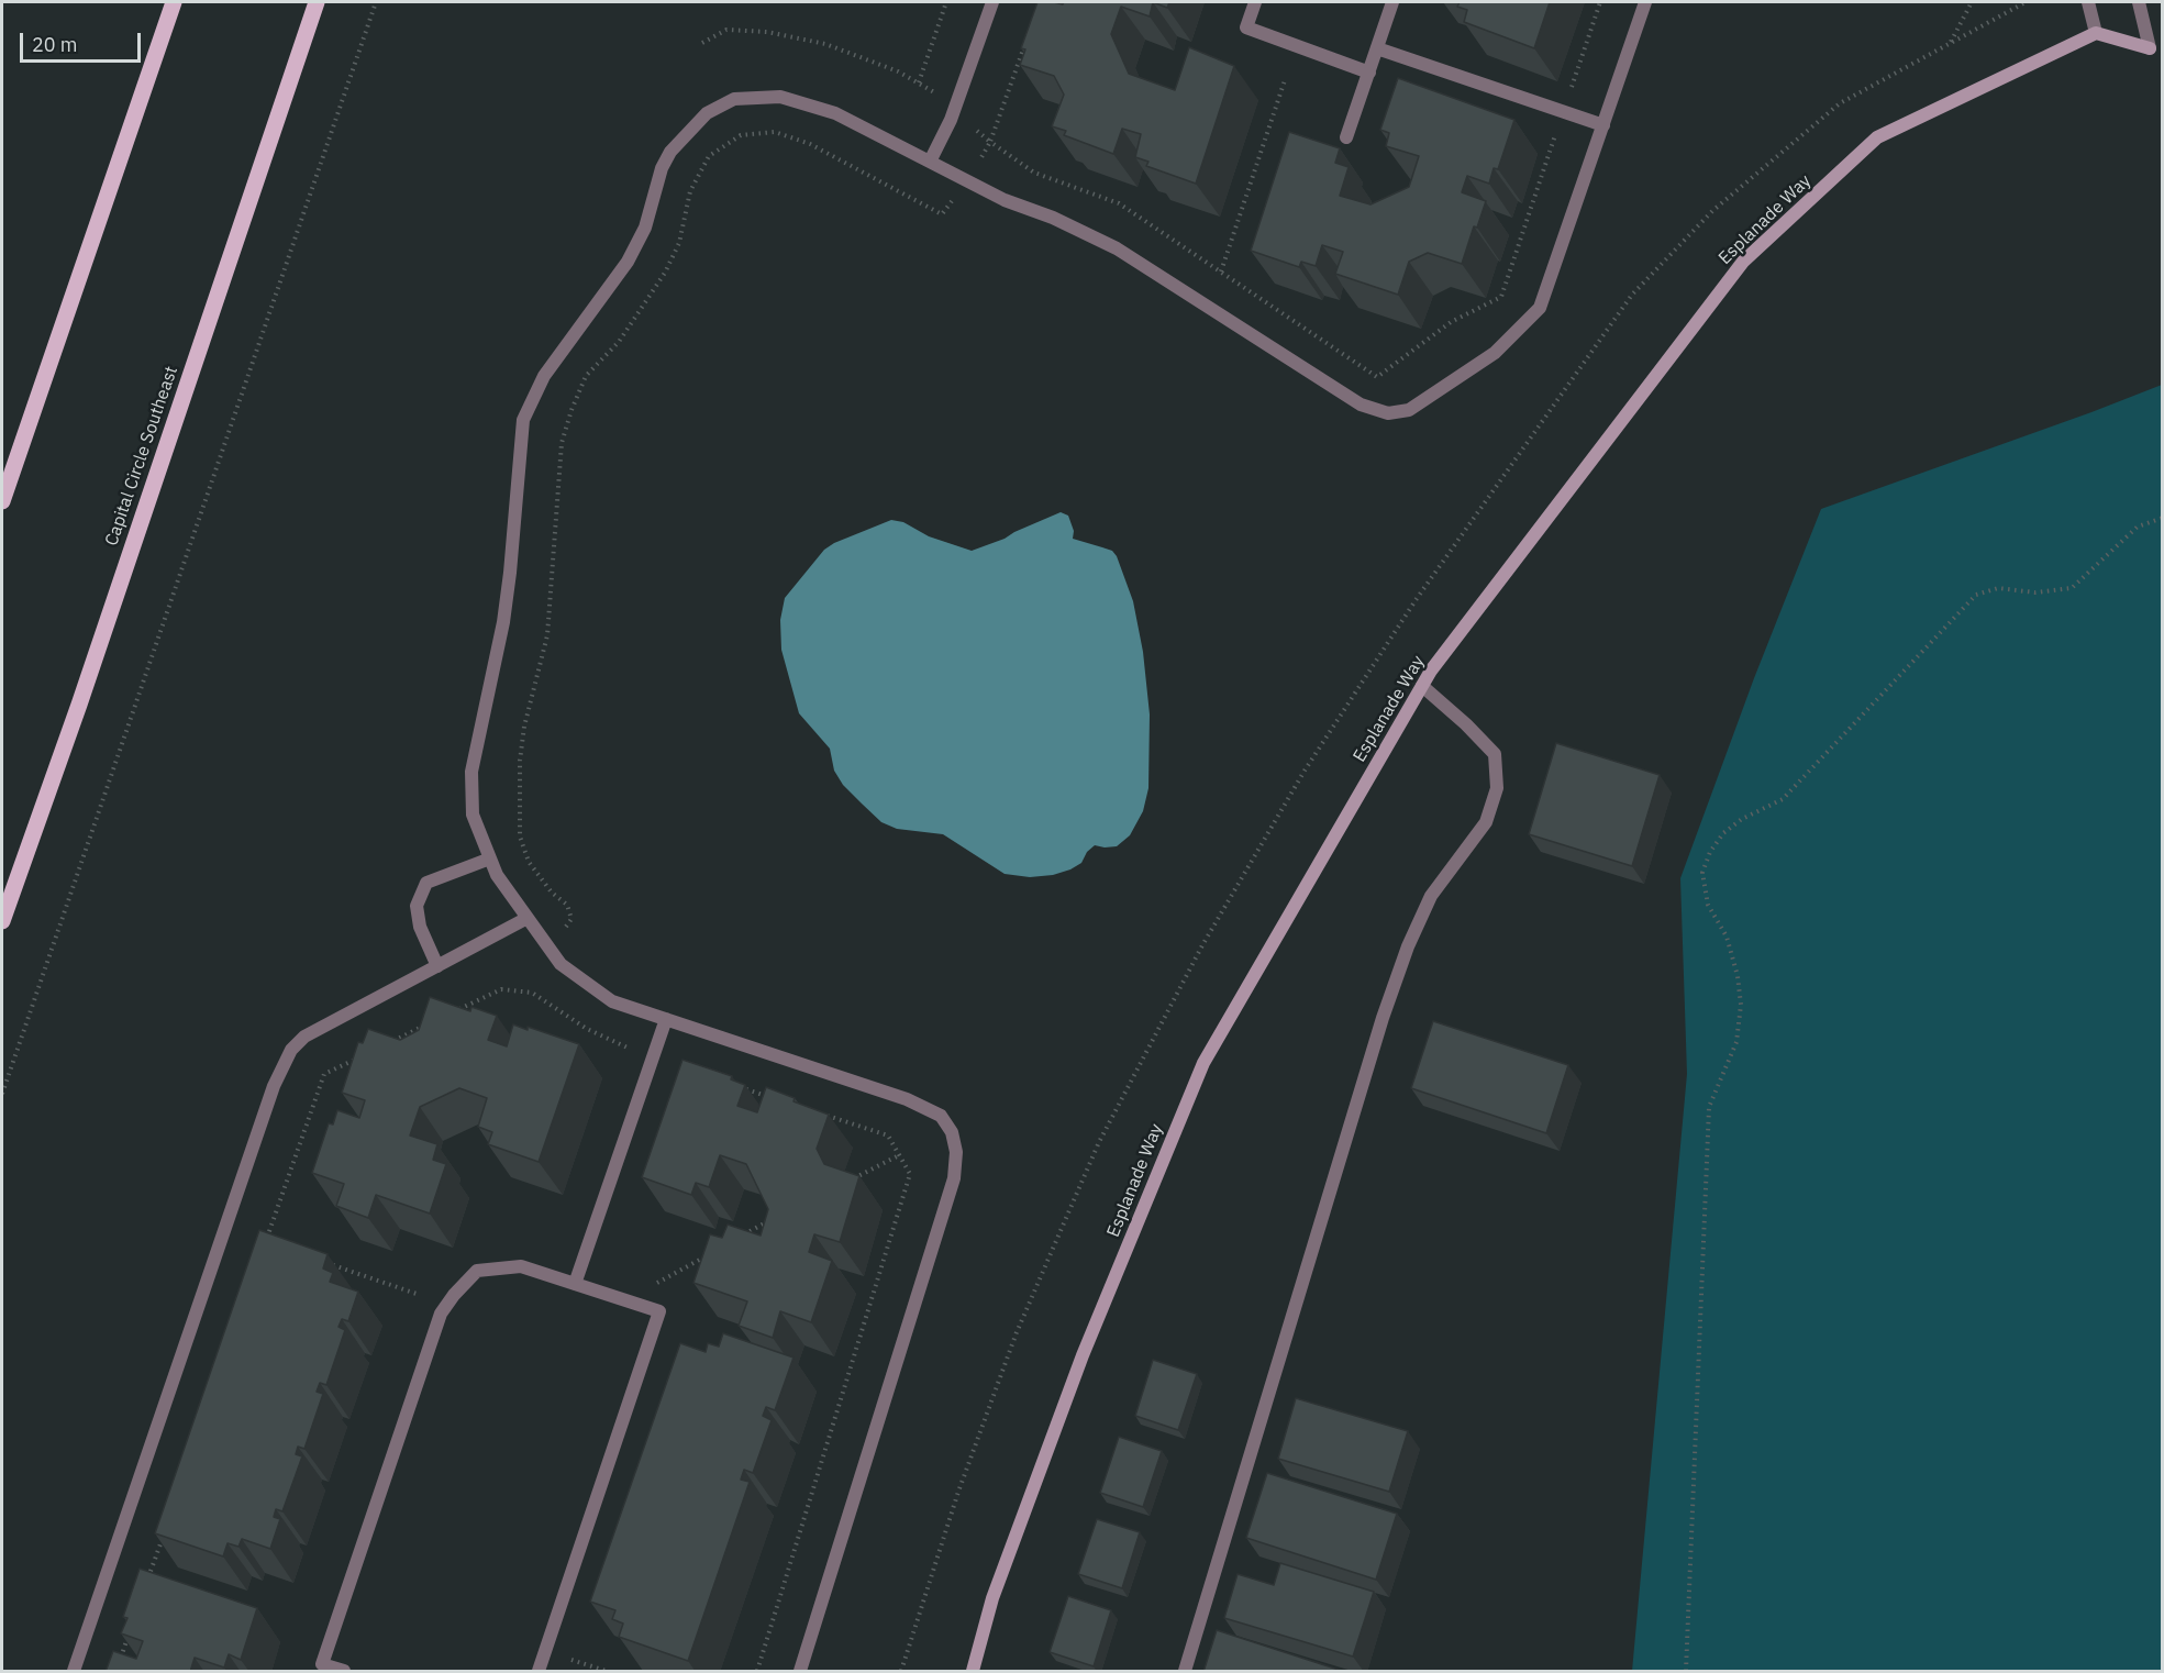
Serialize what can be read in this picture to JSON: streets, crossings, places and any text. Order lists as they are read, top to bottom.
{
  "streets": {
    "main road": ["Capital Circle Southeast"],
    "street": ["Esplanade Way"]
  },
  "scale_bar": "20 m"
}
